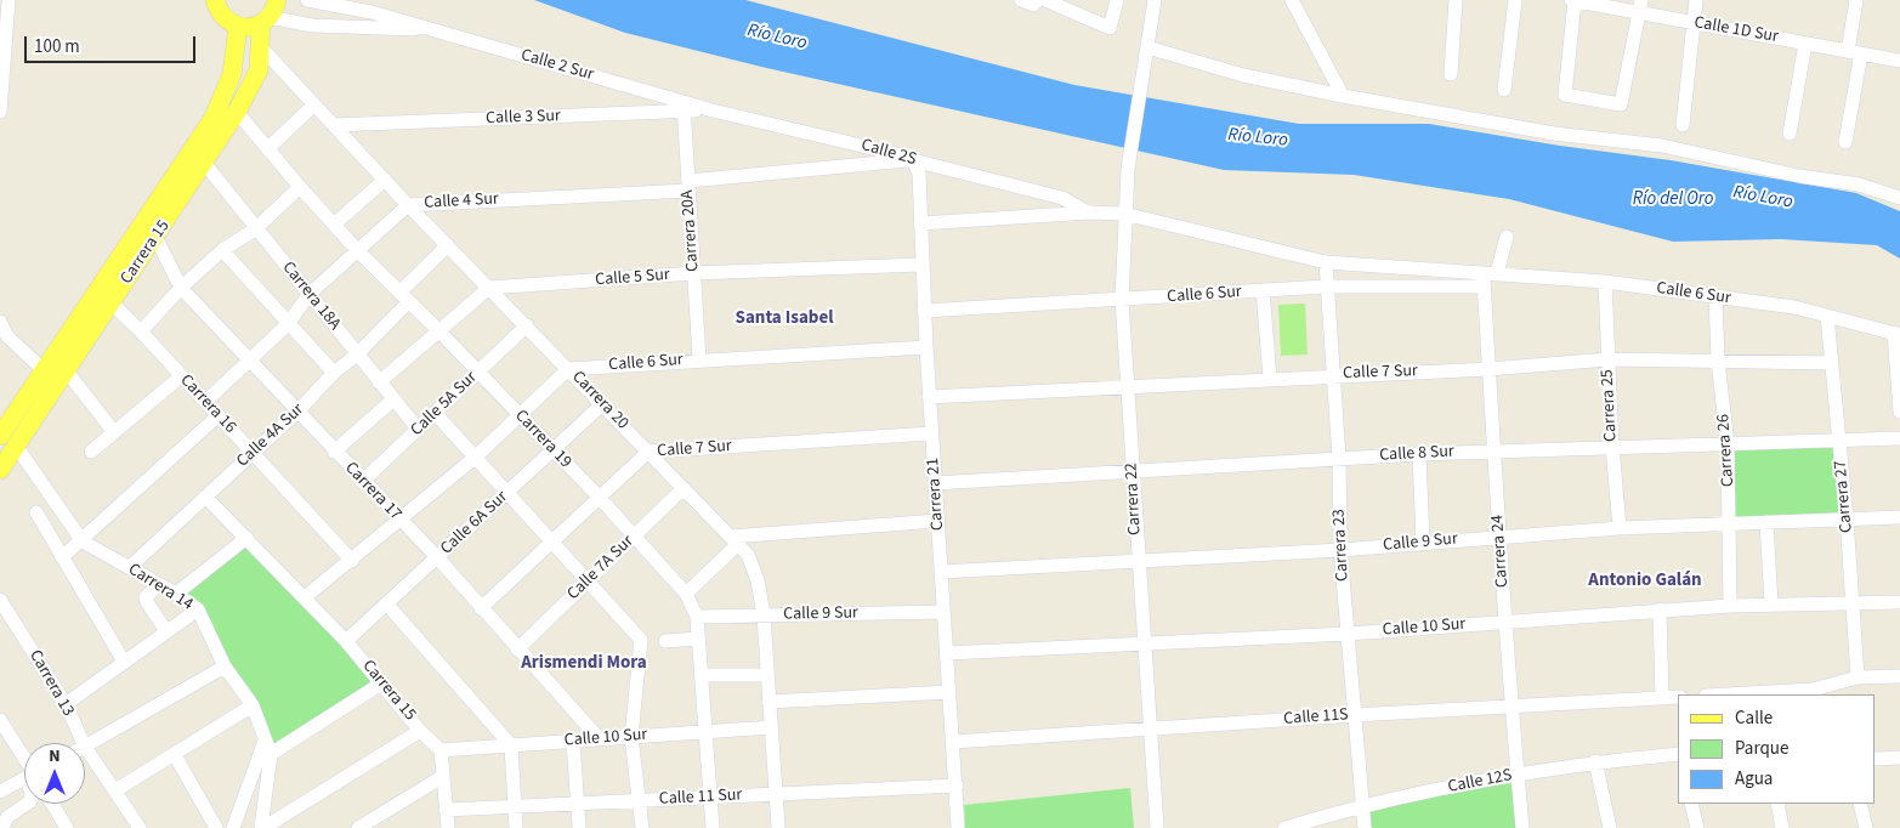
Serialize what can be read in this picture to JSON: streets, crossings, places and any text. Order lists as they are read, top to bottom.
{
  "streets": {
    "main road": ["Carrera 15"],
    "street": [
      "Calle 1D Sur",
      "Calle 2 Sur",
      "Calle 3 Sur",
      "Calle 2S",
      "Calle 4 Sur",
      "Carrera 20A",
      "Calle 5 Sur",
      "Calle 6 Sur",
      "Carrera 18A",
      "Calle 7 Sur",
      "Carrera 20",
      "Carrera 16",
      "Calle 5A Sur",
      "Carrera 25",
      "Calle 4A Sur",
      "Carrera 19",
      "Carrera 26",
      "Calle 8 Sur",
      "Carrera 17",
      "Carrera 21",
      "Carrera 27",
      "Carrera 22",
      "Calle 6A Sur",
      "Calle 9 Sur",
      "Carrera 23",
      "Carrera 24",
      "Calle 7A Sur",
      "Carrera 14",
      "Calle 10 Sur",
      "Carrera 13",
      "Calle 11S",
      "Calle 12S",
      "Calle 11 Sur"
    ]
  },
  "crossings": [
    ["Calle 2 Sur", "Calle 3 Sur"],
    ["Calle 2 Sur", "Calle 2S"],
    ["Calle 2 Sur", "Carrera 20A"],
    ["Calle 2 Sur", "Carrera 15"],
    ["Calle 3 Sur", "Calle 2S"],
    ["Calle 3 Sur", "Carrera 20A"],
    ["Calle 3 Sur", "Carrera 20"],
    ["Calle 2S", "Calle 4 Sur"],
    ["Calle 2S", "Carrera 20A"],
    ["Calle 2S", "Carrera 21"],
    ["Calle 4 Sur", "Carrera 20A"],
    ["Calle 4 Sur", "Carrera 18A"],
    ["Calle 4 Sur", "Carrera 20"],
    ["Calle 4 Sur", "Carrera 16"],
    ["Calle 4 Sur", "Carrera 19"],
    ["Calle 4 Sur", "Carrera 17"],
    ["Calle 4 Sur", "Carrera 21"],
    ["Carrera 20A", "Calle 5 Sur"],
    ["Carrera 20A", "Calle 6 Sur"],
    ["Carrera 15", "Carrera 18A"],
    ["Carrera 15", "Carrera 20"],
    ["Carrera 15", "Carrera 16"],
    ["Carrera 15", "Calle 4A Sur"],
    ["Carrera 15", "Carrera 19"],
    ["Carrera 15", "Carrera 17"],
    ["Carrera 15", "Calle 6A Sur"],
    ["Carrera 15", "Carrera 14"],
    ["Carrera 15", "Calle 10 Sur"],
    ["Calle 5 Sur", "Carrera 20"],
    ["Calle 5 Sur", "Carrera 21"],
    ["Calle 6 Sur", "Carrera 20"],
    ["Calle 6 Sur", "Carrera 25"],
    ["Calle 6 Sur", "Carrera 26"],
    ["Calle 6 Sur", "Carrera 21"],
    ["Calle 6 Sur", "Carrera 27"],
    ["Calle 6 Sur", "Carrera 22"],
    ["Calle 6 Sur", "Carrera 23"],
    ["Calle 6 Sur", "Carrera 24"],
    ["Carrera 18A", "Calle 5A Sur"],
    ["Carrera 18A", "Calle 4A Sur"],
    ["Calle 7 Sur", "Carrera 20"],
    ["Calle 7 Sur", "Carrera 25"],
    ["Calle 7 Sur", "Carrera 19"],
    ["Calle 7 Sur", "Carrera 26"],
    ["Calle 7 Sur", "Carrera 17"],
    ["Calle 7 Sur", "Carrera 21"],
    ["Calle 7 Sur", "Carrera 27"],
    ["Calle 7 Sur", "Carrera 22"],
    ["Calle 7 Sur", "Carrera 23"],
    ["Calle 7 Sur", "Carrera 24"],
    ["Carrera 20", "Calle 5A Sur"],
    ["Carrera 20", "Calle 4A Sur"],
    ["Carrera 20", "Calle 6A Sur"],
    ["Carrera 20", "Calle 9 Sur"],
    ["Carrera 20", "Calle 7A Sur"],
    ["Carrera 20", "Calle 10 Sur"],
    ["Carrera 20", "Calle 11 Sur"],
    ["Carrera 16", "Calle 4A Sur"],
    ["Calle 5A Sur", "Carrera 19"],
    ["Calle 5A Sur", "Carrera 17"],
    ["Carrera 25", "Calle 8 Sur"],
    ["Carrera 25", "Calle 9 Sur"],
    ["Calle 4A Sur", "Carrera 19"],
    ["Calle 4A Sur", "Carrera 17"],
    ["Calle 4A Sur", "Carrera 14"],
    ["Carrera 19", "Calle 6A Sur"],
    ["Carrera 19", "Calle 9 Sur"],
    ["Carrera 19", "Calle 7A Sur"],
    ["Carrera 19", "Calle 10 Sur"],
    ["Carrera 19", "Calle 11 Sur"],
    ["Carrera 26", "Calle 8 Sur"],
    ["Carrera 26", "Calle 9 Sur"],
    ["Carrera 26", "Calle 10 Sur"],
    ["Calle 8 Sur", "Carrera 21"],
    ["Calle 8 Sur", "Carrera 27"],
    ["Calle 8 Sur", "Carrera 22"],
    ["Calle 8 Sur", "Carrera 23"],
    ["Calle 8 Sur", "Carrera 24"],
    ["Carrera 17", "Calle 6A Sur"],
    ["Carrera 17", "Calle 7A Sur"],
    ["Carrera 17", "Calle 10 Sur"],
    ["Carrera 21", "Calle 9 Sur"],
    ["Carrera 21", "Calle 10 Sur"],
    ["Carrera 21", "Calle 11S"],
    ["Carrera 21", "Calle 11 Sur"],
    ["Carrera 27", "Calle 9 Sur"],
    ["Carrera 27", "Calle 10 Sur"],
    ["Carrera 22", "Calle 9 Sur"],
    ["Carrera 22", "Calle 10 Sur"],
    ["Carrera 22", "Calle 11S"],
    ["Calle 9 Sur", "Carrera 23"],
    ["Calle 9 Sur", "Carrera 24"],
    ["Carrera 23", "Calle 10 Sur"],
    ["Carrera 23", "Calle 11S"],
    ["Carrera 23", "Calle 12S"],
    ["Carrera 24", "Calle 10 Sur"],
    ["Carrera 24", "Calle 11S"],
    ["Carrera 24", "Calle 12S"]
  ],
  "districts": ["Santa Isabel", "Antonio Galán", "Arismendi Mora"],
  "water": ["Río Loro", "Río del Oro"],
  "legend": ["Calle", "Parque", "Agua"],
  "scale_bar": "100 m",
  "north": "top"
}
